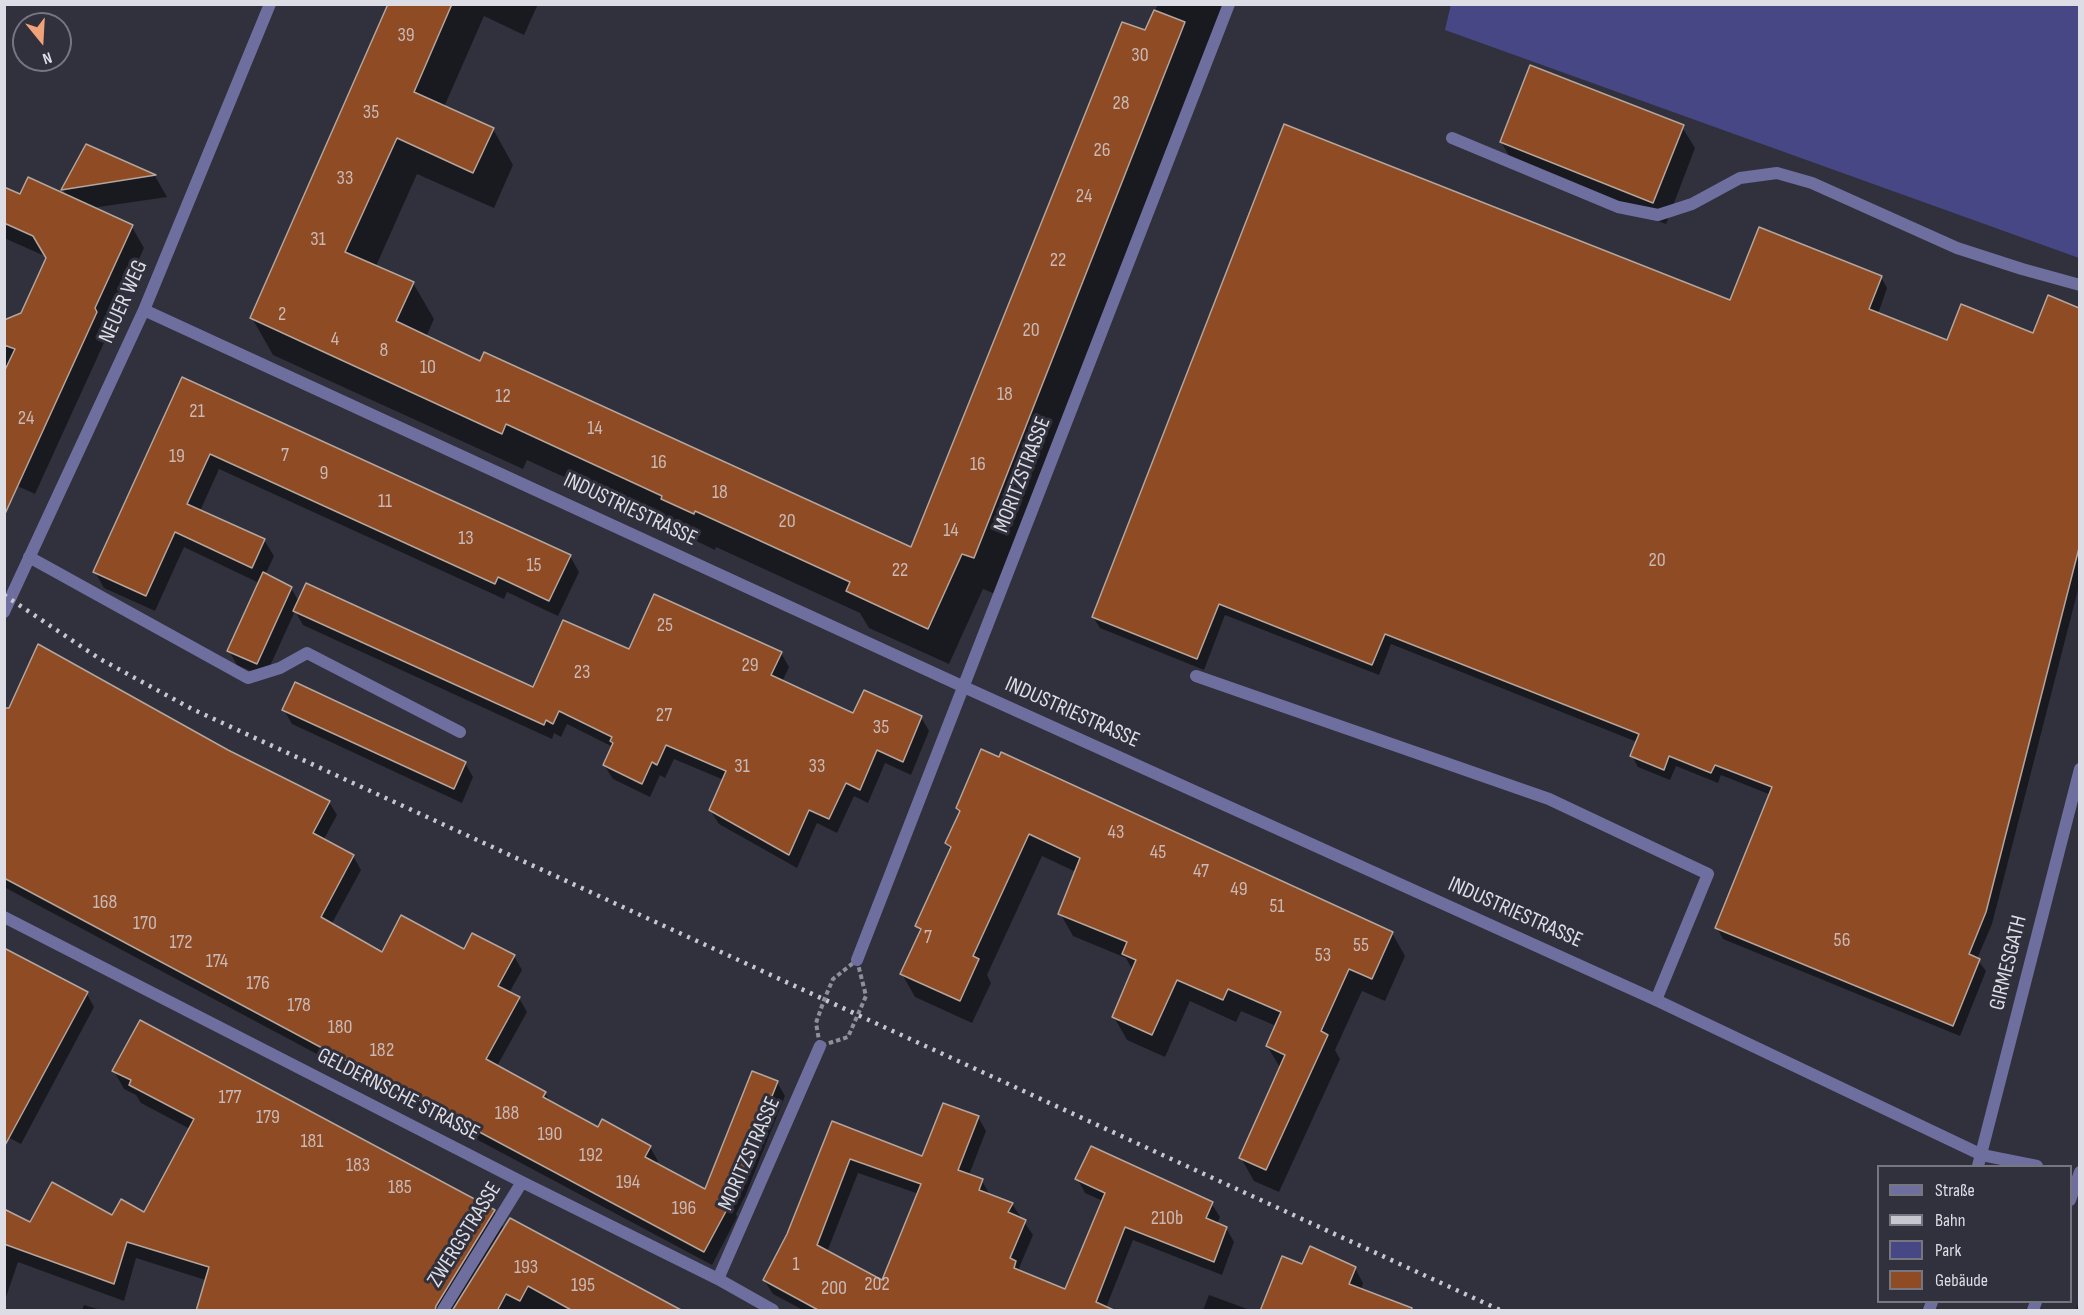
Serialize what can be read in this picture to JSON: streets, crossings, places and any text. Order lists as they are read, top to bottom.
{
  "streets": {
    "street": [
      "NEUER WEG",
      "MORITZSTRASSE",
      "INDUSTRIESTRASSE",
      "GIRMESGATH",
      "GELDERNSCHE STRASSE",
      "ZWERGSTRASSE"
    ]
  },
  "crossings": [
    ["NEUER WEG", "INDUSTRIESTRASSE"],
    ["MORITZSTRASSE", "INDUSTRIESTRASSE"],
    ["MORITZSTRASSE", "GELDERNSCHE STRASSE"],
    ["INDUSTRIESTRASSE", "GIRMESGATH"],
    ["GELDERNSCHE STRASSE", "ZWERGSTRASSE"]
  ],
  "house_numbers": [
    "39",
    "30",
    "28",
    "35",
    "26",
    "33",
    "24",
    "31",
    "22",
    "2",
    "20",
    "4",
    "8",
    "10",
    "18",
    "12",
    "21",
    "24",
    "14",
    "7",
    "19",
    "16",
    "16",
    "9",
    "18",
    "11",
    "20",
    "14",
    "13",
    "20",
    "15",
    "22",
    "25",
    "29",
    "23",
    "27",
    "35",
    "31",
    "33",
    "43",
    "45",
    "47",
    "49",
    "168",
    "51",
    "170",
    "7",
    "56",
    "172",
    "55",
    "53",
    "174",
    "176",
    "178",
    "180",
    "182",
    "177",
    "188",
    "179",
    "190",
    "181",
    "192",
    "183",
    "194",
    "185",
    "196",
    "210b",
    "1",
    "193",
    "202",
    "195",
    "200"
  ],
  "legend": [
    "Straße",
    "Bahn",
    "Park",
    "Gebäude"
  ],
  "north": "bottom"
}
